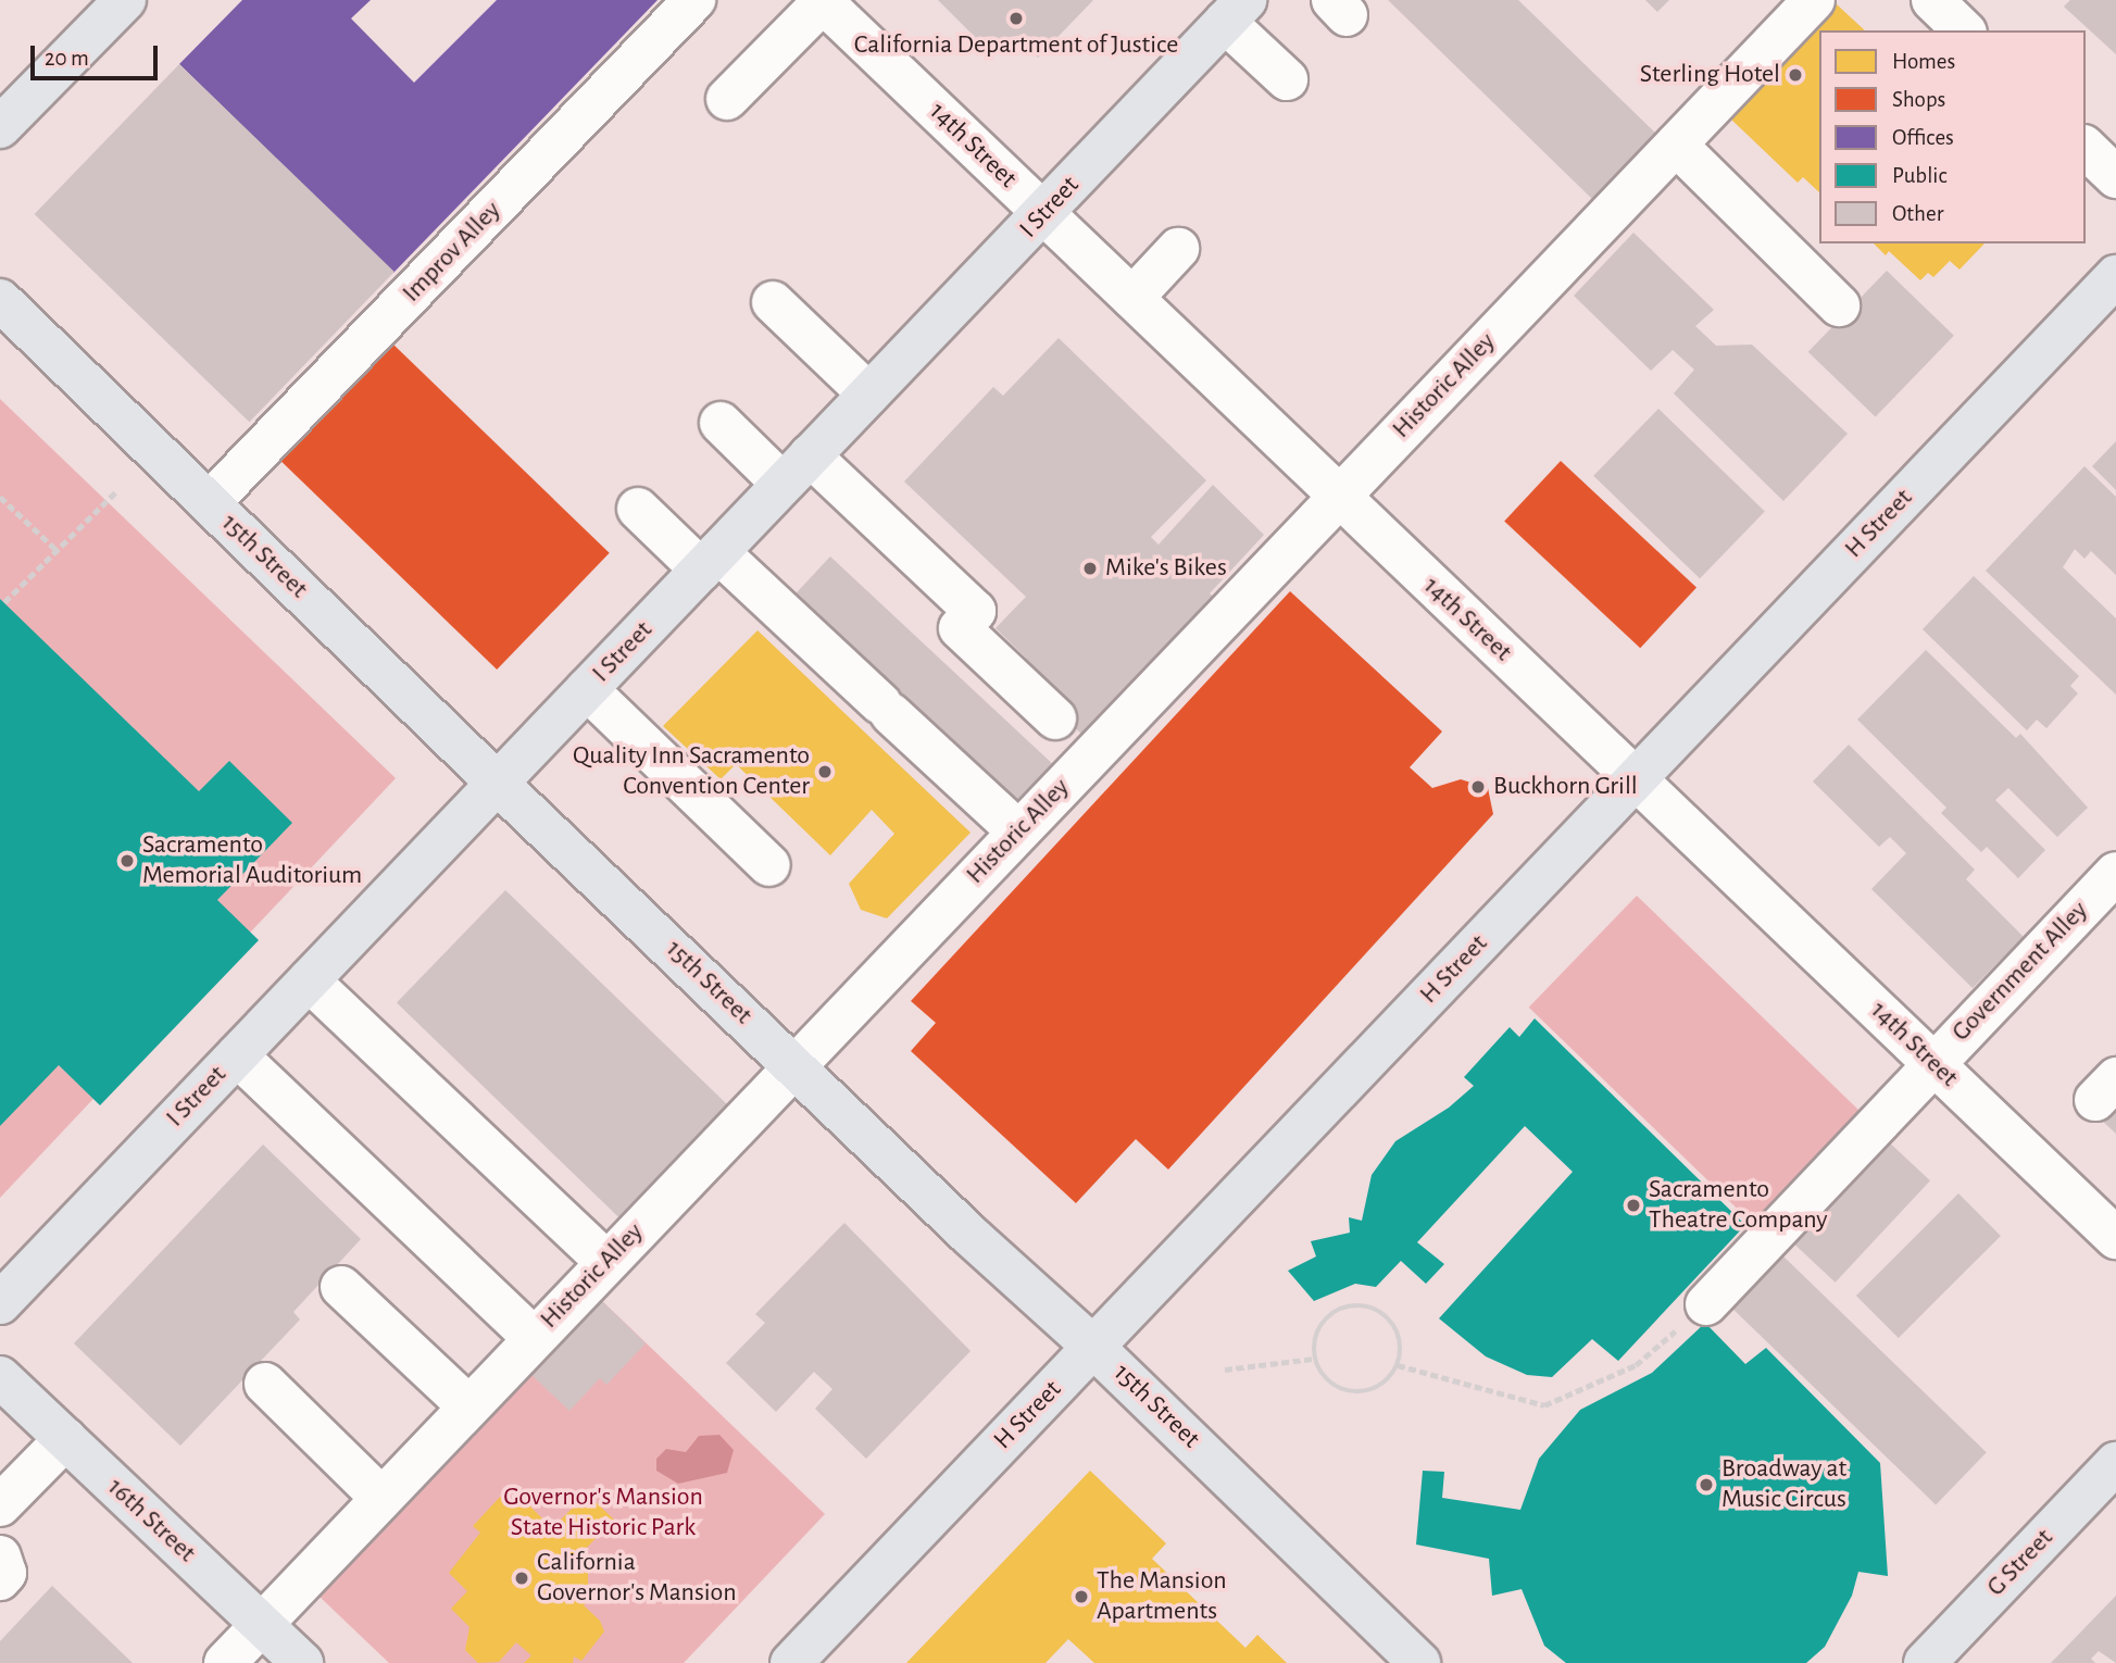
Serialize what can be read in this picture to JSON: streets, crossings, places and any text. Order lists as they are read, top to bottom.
{
  "streets": {
    "main road": [
      "I Street",
      "H Street",
      "15th Street",
      "16th Street",
      "G Street"
    ],
    "street": [
      "14th Street",
      "Improv Alley",
      "Historic Alley",
      "Government Alley"
    ]
  },
  "crossings": [
    ["14th Street", "I Street"],
    ["14th Street", "Historic Alley"],
    ["14th Street", "H Street"],
    ["14th Street", "Government Alley"],
    ["I Street", "15th Street"],
    ["Improv Alley", "15th Street"],
    ["Historic Alley", "15th Street"],
    ["Historic Alley", "16th Street"],
    ["H Street", "15th Street"]
  ],
  "parks": ["Governor's Mansion State Historic Park"],
  "places": [
    "California Department of Justice",
    "Sterling Hotel",
    "Mike's Bikes",
    "Quality Inn Sacramento Convention Center",
    "Buckhorn Grill",
    "Sacramento Memorial Auditorium",
    "Sacramento Theatre Company",
    "Broadway at Music Circus",
    "California Governor's Mansion",
    "The Mansion Apartments"
  ],
  "legend": [
    "Homes",
    "Shops",
    "Offices",
    "Public",
    "Other"
  ],
  "scale_bar": "20 m"
}
